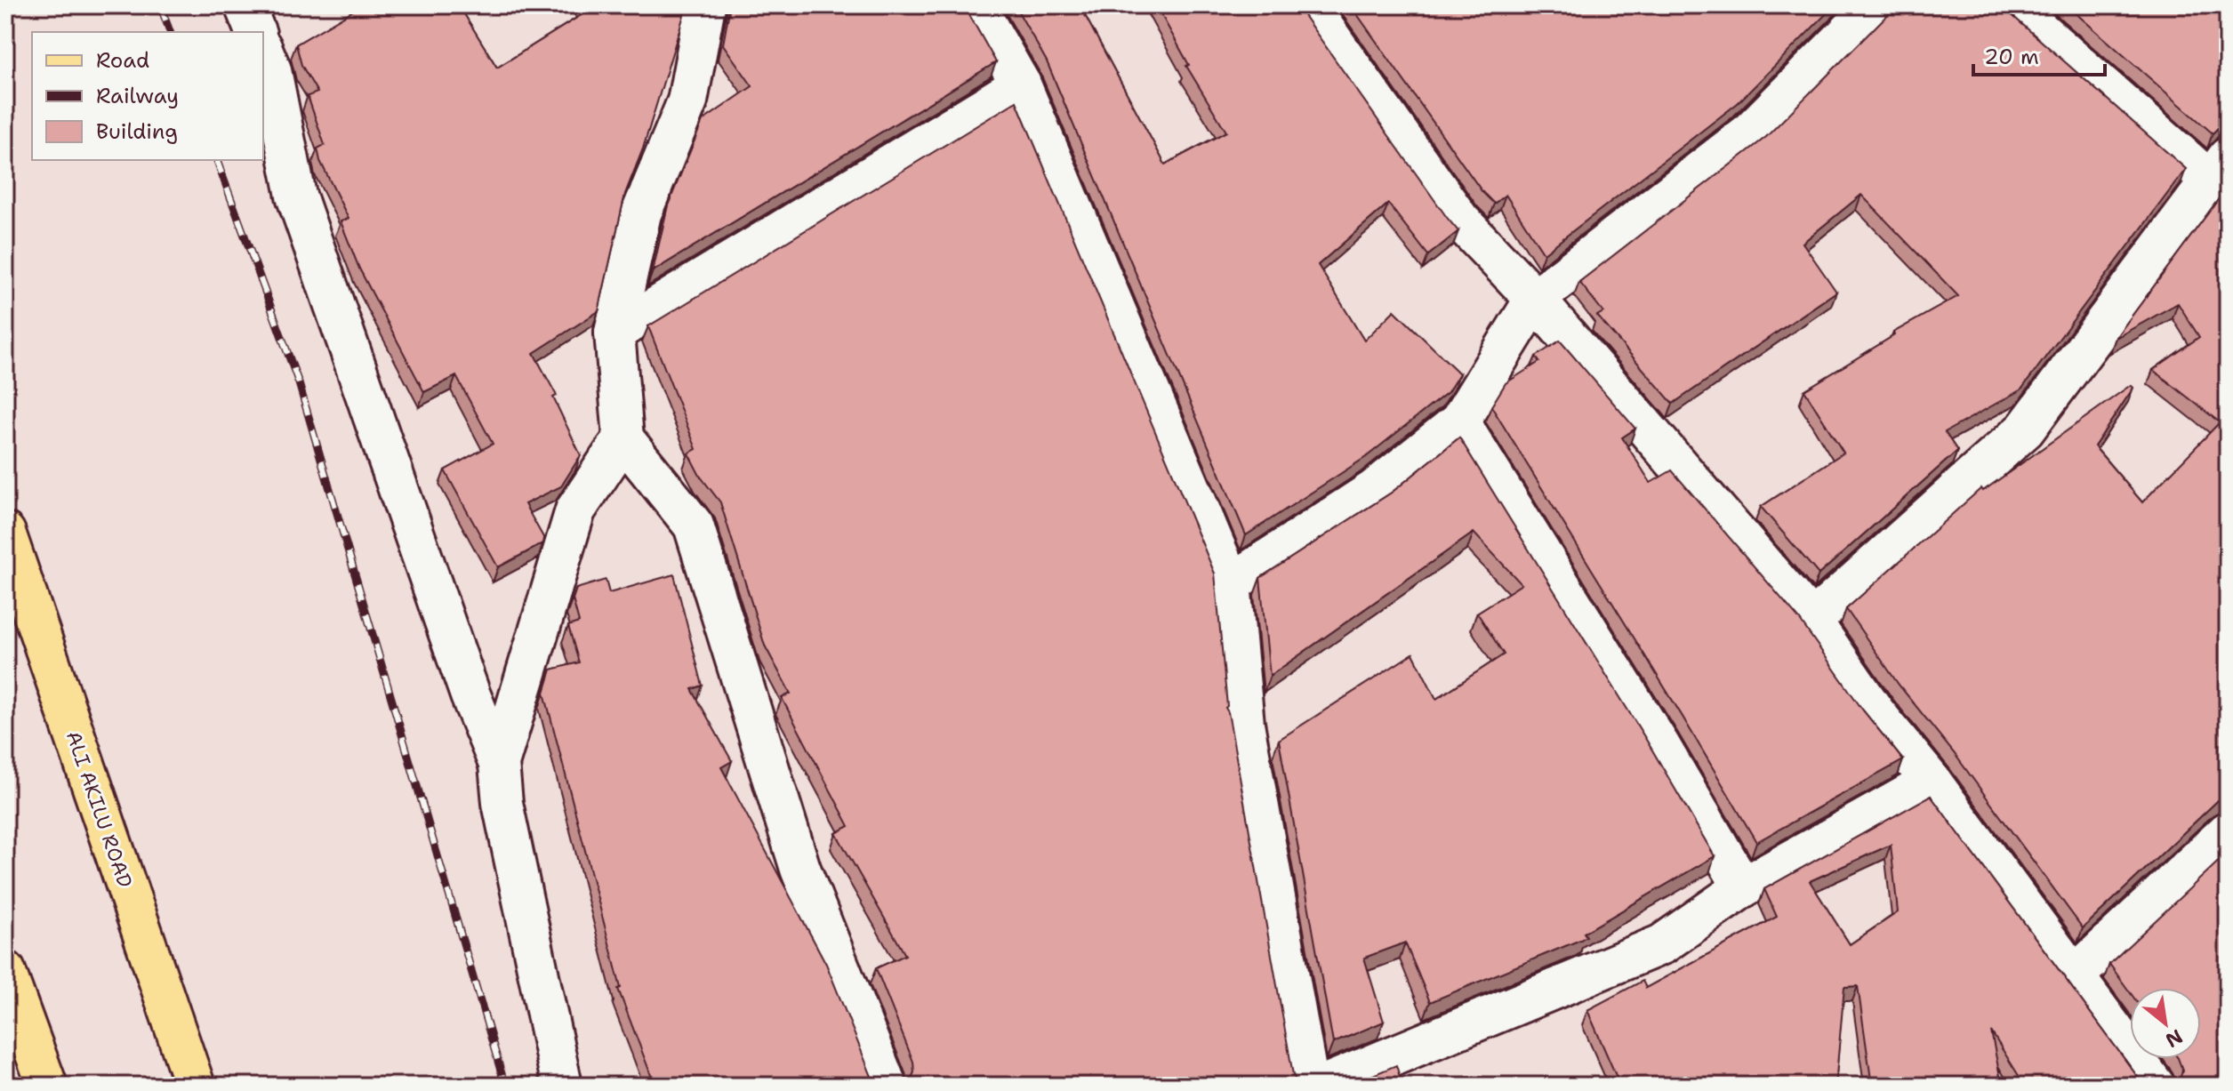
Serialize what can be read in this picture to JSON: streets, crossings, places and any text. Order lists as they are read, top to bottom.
{
  "streets": {
    "main road": ["ALI AKILU ROAD"]
  },
  "legend": ["Road", "Railway", "Building"],
  "scale_bar": "20 m",
  "north": "bottom right"
}
